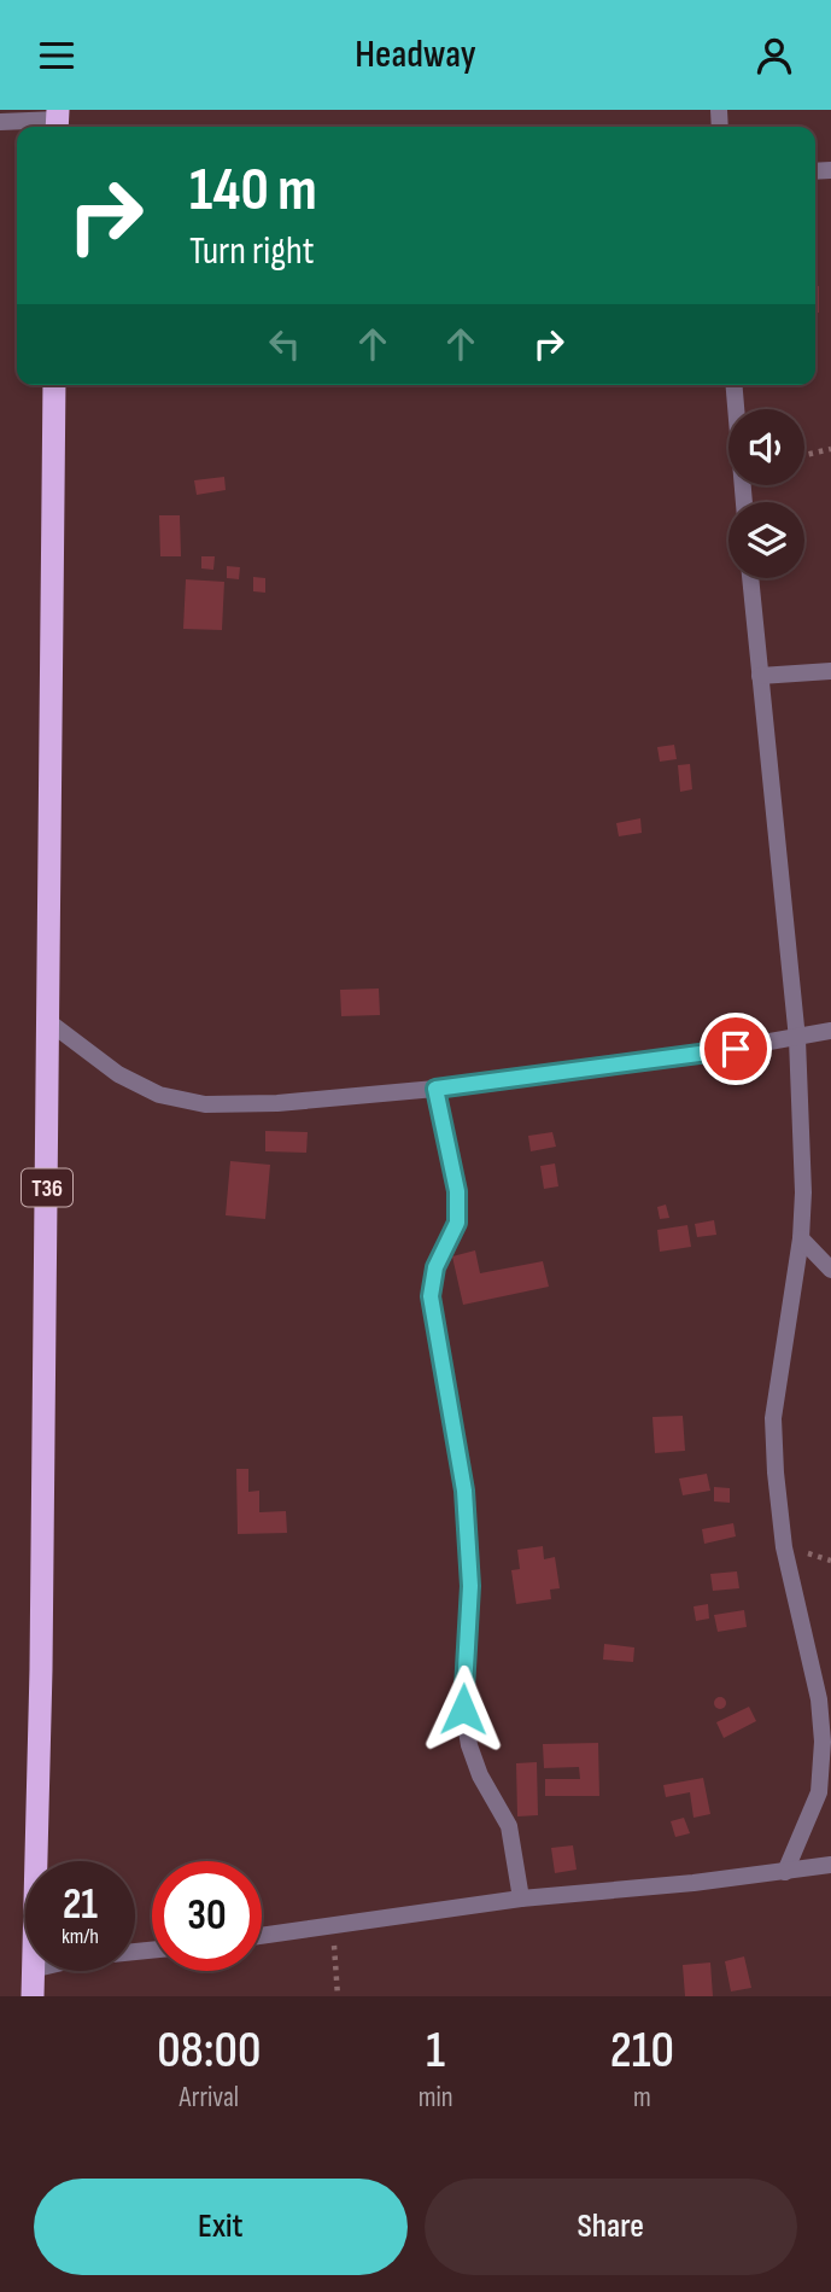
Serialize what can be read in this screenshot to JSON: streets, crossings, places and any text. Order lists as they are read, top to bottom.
{
  "streets": {
    "highway": ["T36"]
  },
  "page": {
    "header": "Headway",
    "turn": ["140 m", "Turn right"],
    "speed": "21 km/h",
    "limit": "30",
    "eta": [
      "08:00",
      "Arrival",
      "1",
      "min",
      "210",
      "m"
    ],
    "buttons": ["Exit", "Share"]
  }
}
